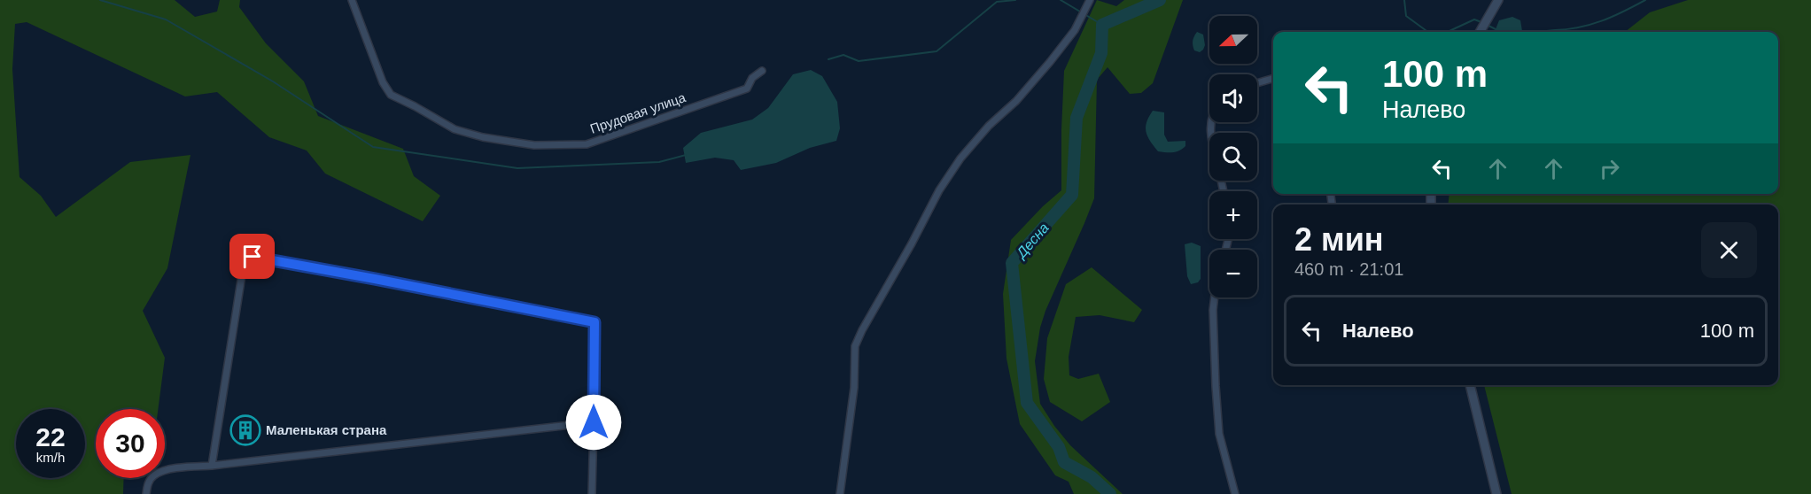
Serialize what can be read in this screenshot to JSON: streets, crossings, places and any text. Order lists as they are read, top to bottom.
{
  "streets": {
    "street": ["Прудовая улица"]
  },
  "water": ["Десна"],
  "places": {
    "building": ["Маленькая страна"]
  },
  "north": "left",
  "page": {
    "map_buttons": ["+", "−"],
    "turn": ["100 m", "Налево"],
    "heading": ["2 мин", "460 m · 21:01"],
    "list": [
      {
        "name": "Налево",
        "value": "100 m"
      }
    ],
    "speed": "22 km/h",
    "limit": "30"
  }
}
